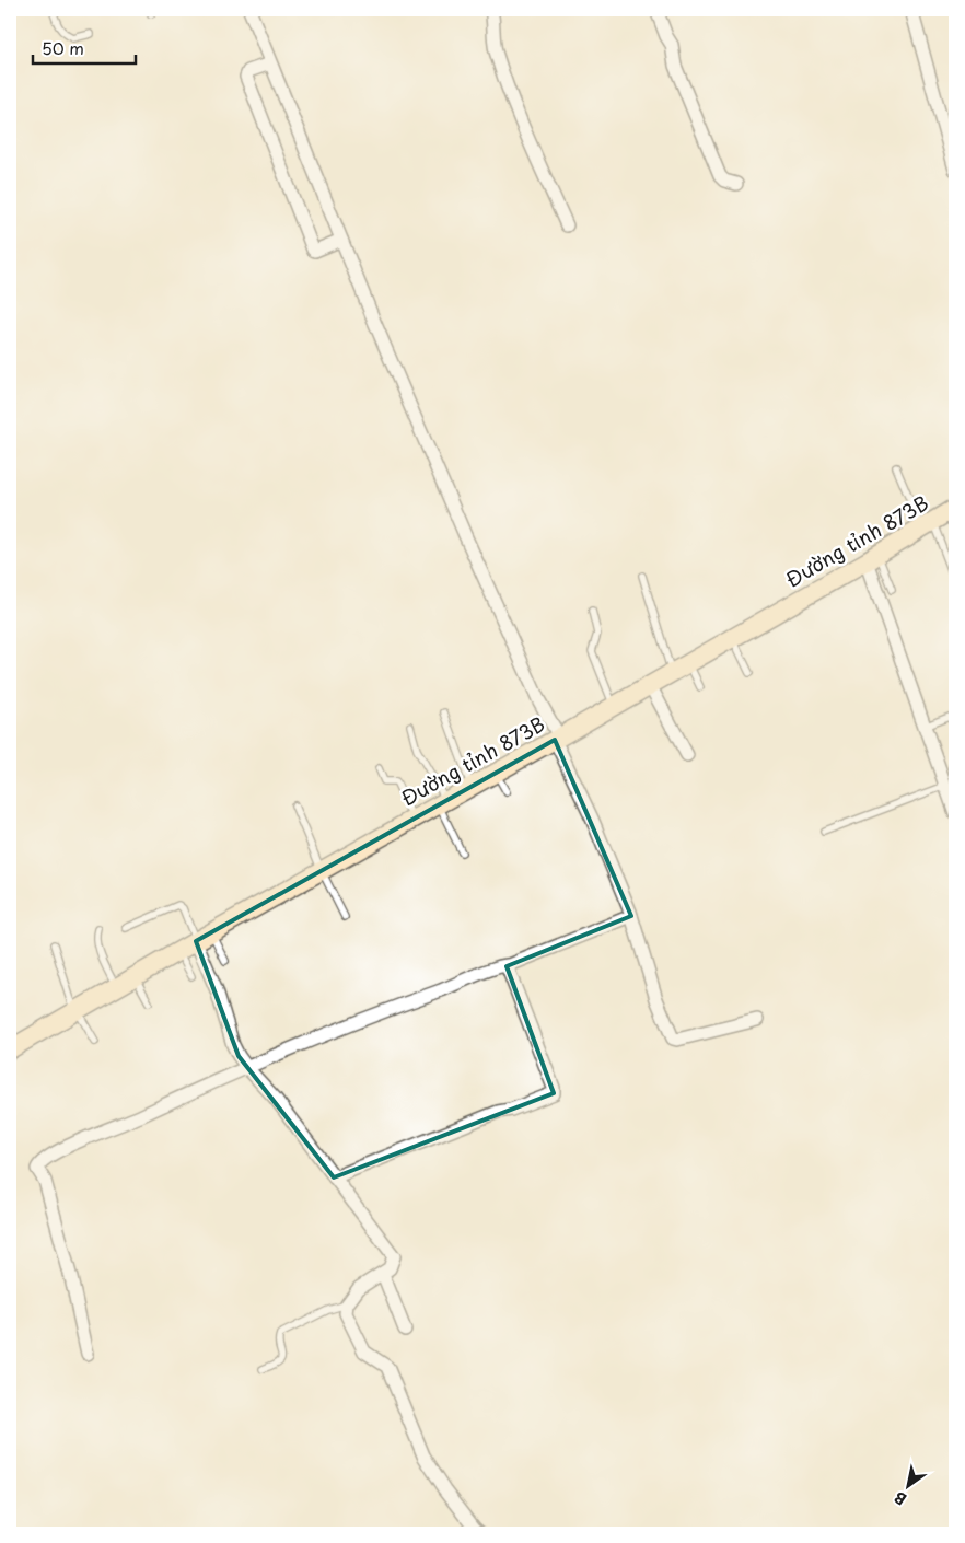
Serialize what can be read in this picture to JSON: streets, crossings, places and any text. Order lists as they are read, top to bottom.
{
  "streets": {
    "main road": ["Đường tỉnh 873B"]
  },
  "scale_bar": "50 m",
  "north": "bottom left"
}
